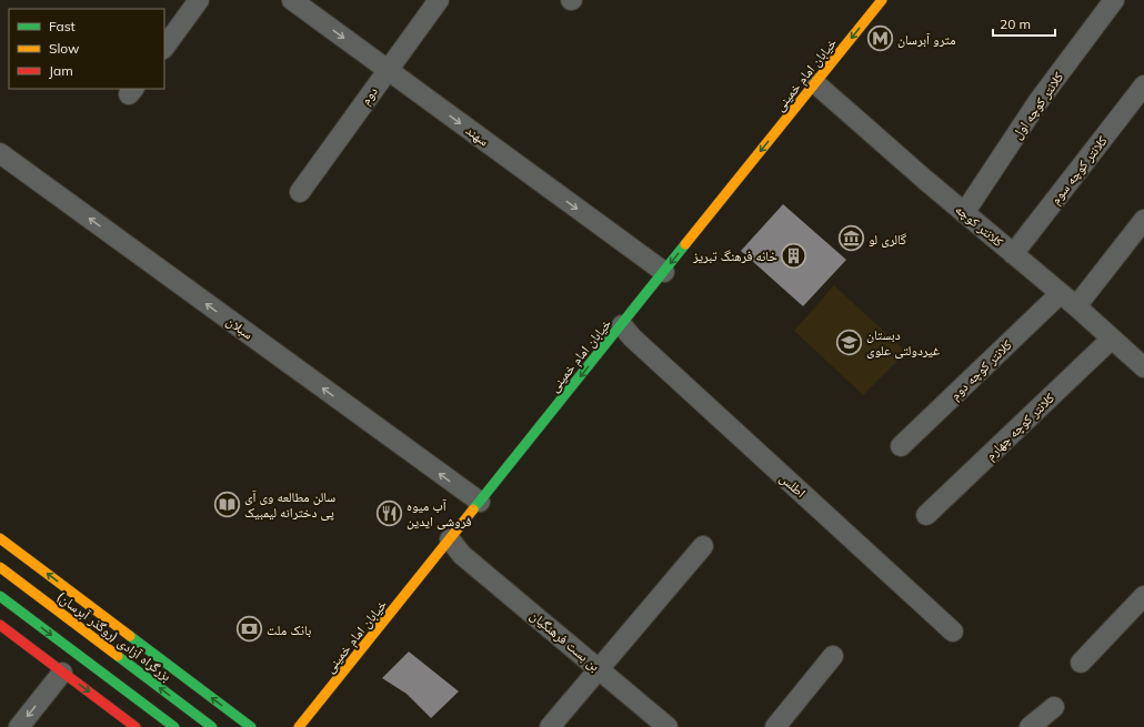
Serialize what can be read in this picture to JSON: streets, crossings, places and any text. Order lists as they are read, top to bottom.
{
  "streets": {
    "main road": ["خیابان امام خمینی", "بزرگراه آزادی (روگذر آبرسان)"],
    "street": [
      "دوم",
      "کلانتر کوچه اول",
      "سهند",
      "کلانتر کوچه سوم",
      "کلانتر کوچه",
      "سبلان",
      "کلانتر کوچه دوم",
      "کلانتر کوچه چهارم",
      "اطلس",
      "بن بست فرهنگیان"
    ]
  },
  "crossings": [
    ["خیابان امام خمینی", "سهند"],
    ["خیابان امام خمینی", "کلانتر کوچه"],
    ["خیابان امام خمینی", "سبلان"],
    ["خیابان امام خمینی", "اطلس"],
    ["خیابان امام خمینی", "بن بست فرهنگیان"],
    ["دوم", "سهند"],
    ["کلانتر کوچه اول", "کلانتر کوچه"],
    ["کلانتر کوچه سوم", "کلانتر کوچه"],
    ["کلانتر کوچه", "کلانتر کوچه دوم"],
    ["کلانتر کوچه", "کلانتر کوچه چهارم"]
  ],
  "one_way": ["خیابان امام خمینی", "سهند", "سبلان"],
  "places": {
    "metro station": ["مترو آبرسان"],
    "museum": ["گالری لو"],
    "building": ["خانه فرهنگ تبریز"],
    "school or university": ["دبستان غیردولتی علوی"],
    "library": ["سالن مطالعه وی آی پی دخترانه لیمبیک"],
    "restaurant": ["آب میوه فروشی ایدین"],
    "bank": ["بانک ملت"]
  },
  "legend": ["Fast", "Slow", "Jam"],
  "scale_bar": "20 m"
}
